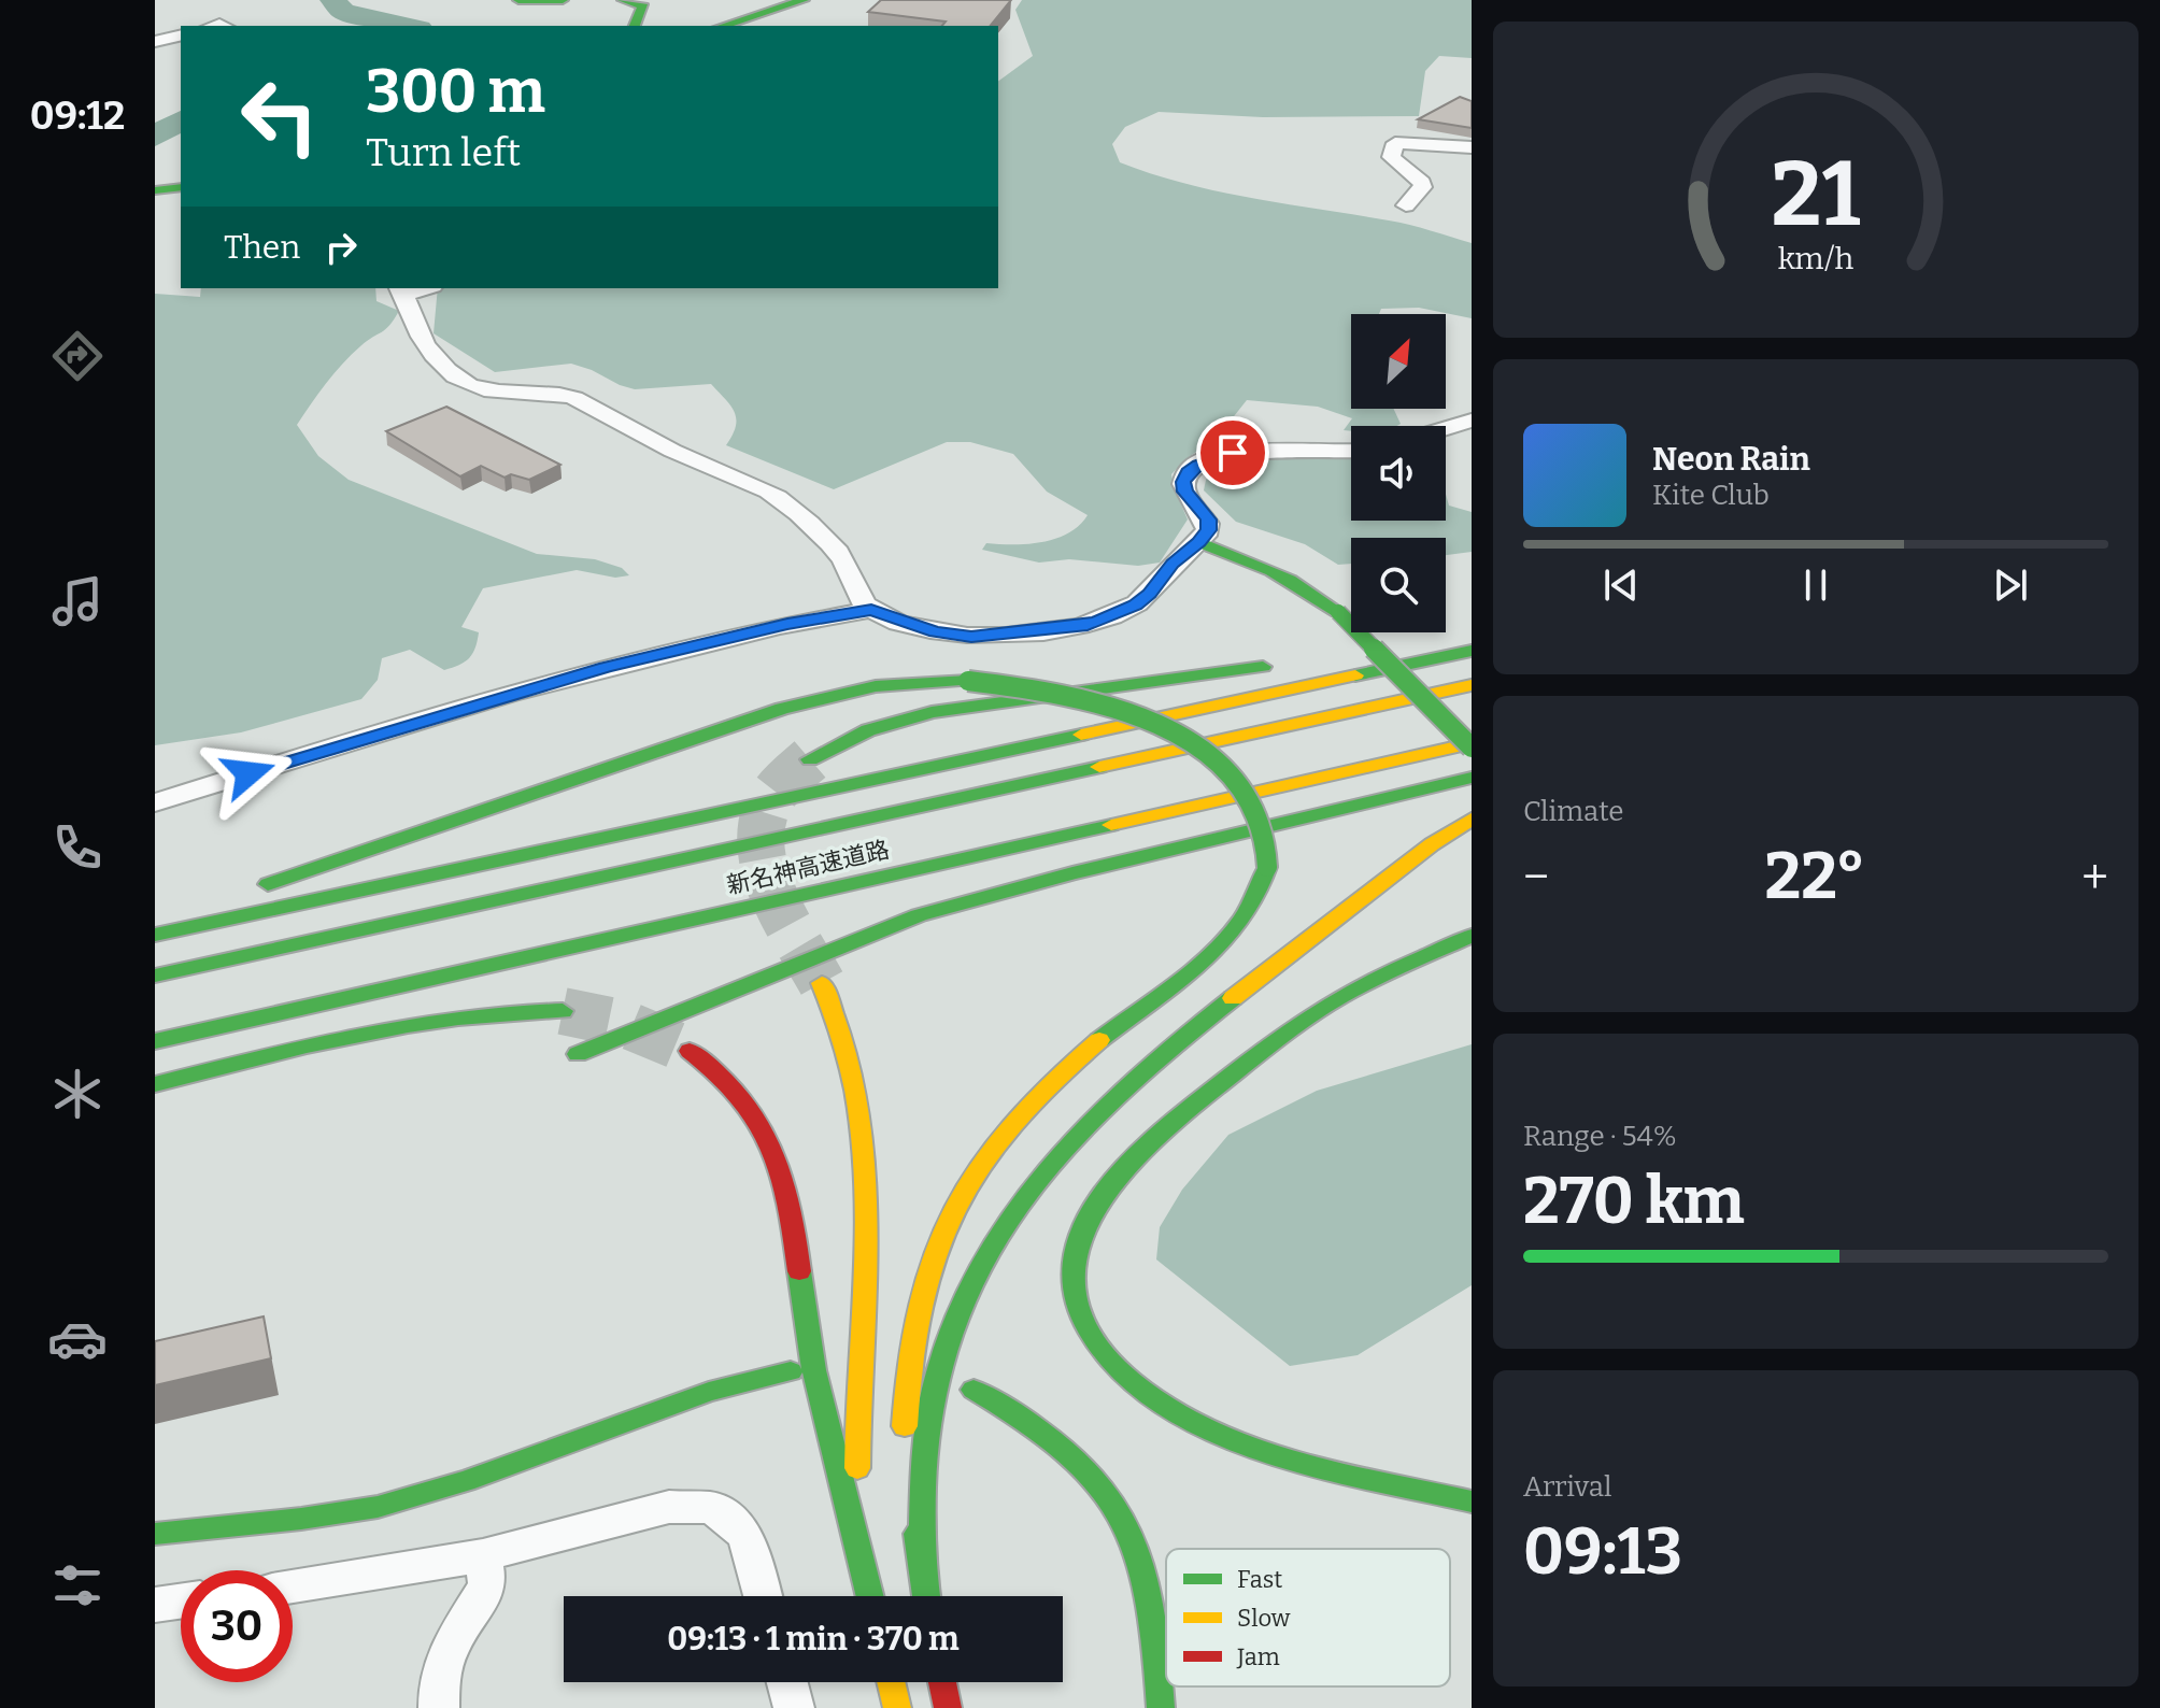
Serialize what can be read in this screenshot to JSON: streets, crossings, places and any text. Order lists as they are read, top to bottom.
{
  "streets": {
    "main road": ["新名神高速道路"]
  },
  "legend": ["Fast", "Slow", "Jam"],
  "north": "top right",
  "page": {
    "tabs": "09:12",
    "turn": ["300 m", "Turn left"],
    "then": "Then",
    "song": ["Neon Rain", "Kite Club"],
    "tile": [
      "Climate",
      ["Range · 54%", "270 km"],
      ["Arrival", "09:13"]
    ],
    "heat": ["−", "22°", "+"],
    "limit": "30",
    "trip": "09:13 · 1 min · 370 m",
    "gauge": ["21", "km/h"]
  }
}
